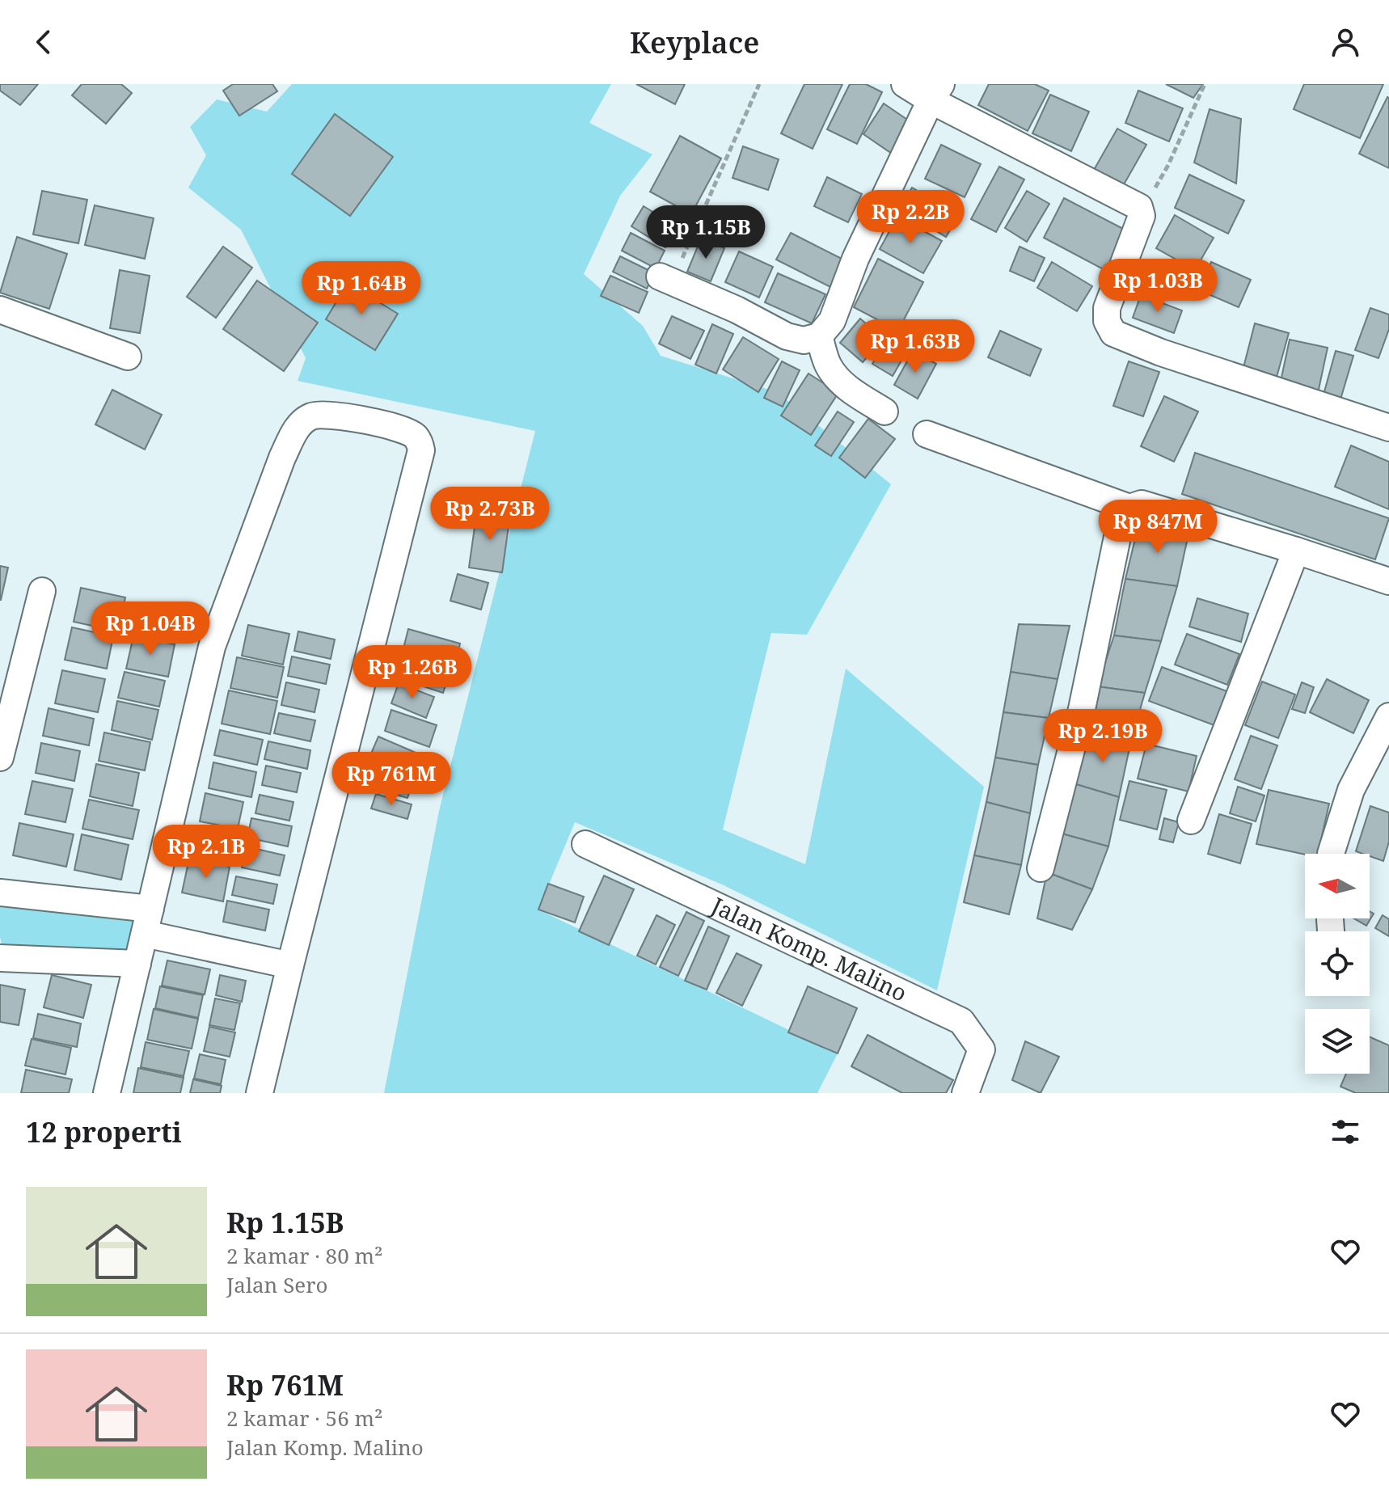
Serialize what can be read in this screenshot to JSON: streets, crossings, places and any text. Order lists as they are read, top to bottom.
{
  "streets": {
    "street": ["Jalan Komp. Malino"]
  },
  "north": "left",
  "page": {
    "header": "Keyplace",
    "price": [
      "Rp 2.2B",
      "Rp 1.15B",
      "Rp 1.03B",
      "Rp 1.64B",
      "Rp 1.63B",
      "Rp 2.73B",
      "Rp 847M",
      "Rp 1.04B",
      "Rp 1.26B",
      "Rp 2.19B",
      "Rp 761M",
      "Rp 2.1B"
    ],
    "heading": "12 properti",
    "list": [
      {
        "name": "Rp 1.15B",
        "note": "2 kamar · 80 m² · Jalan Sero"
      },
      {
        "name": "Rp 761M",
        "note": "2 kamar · 56 m² · Jalan Komp. Malino"
      }
    ]
  }
}
